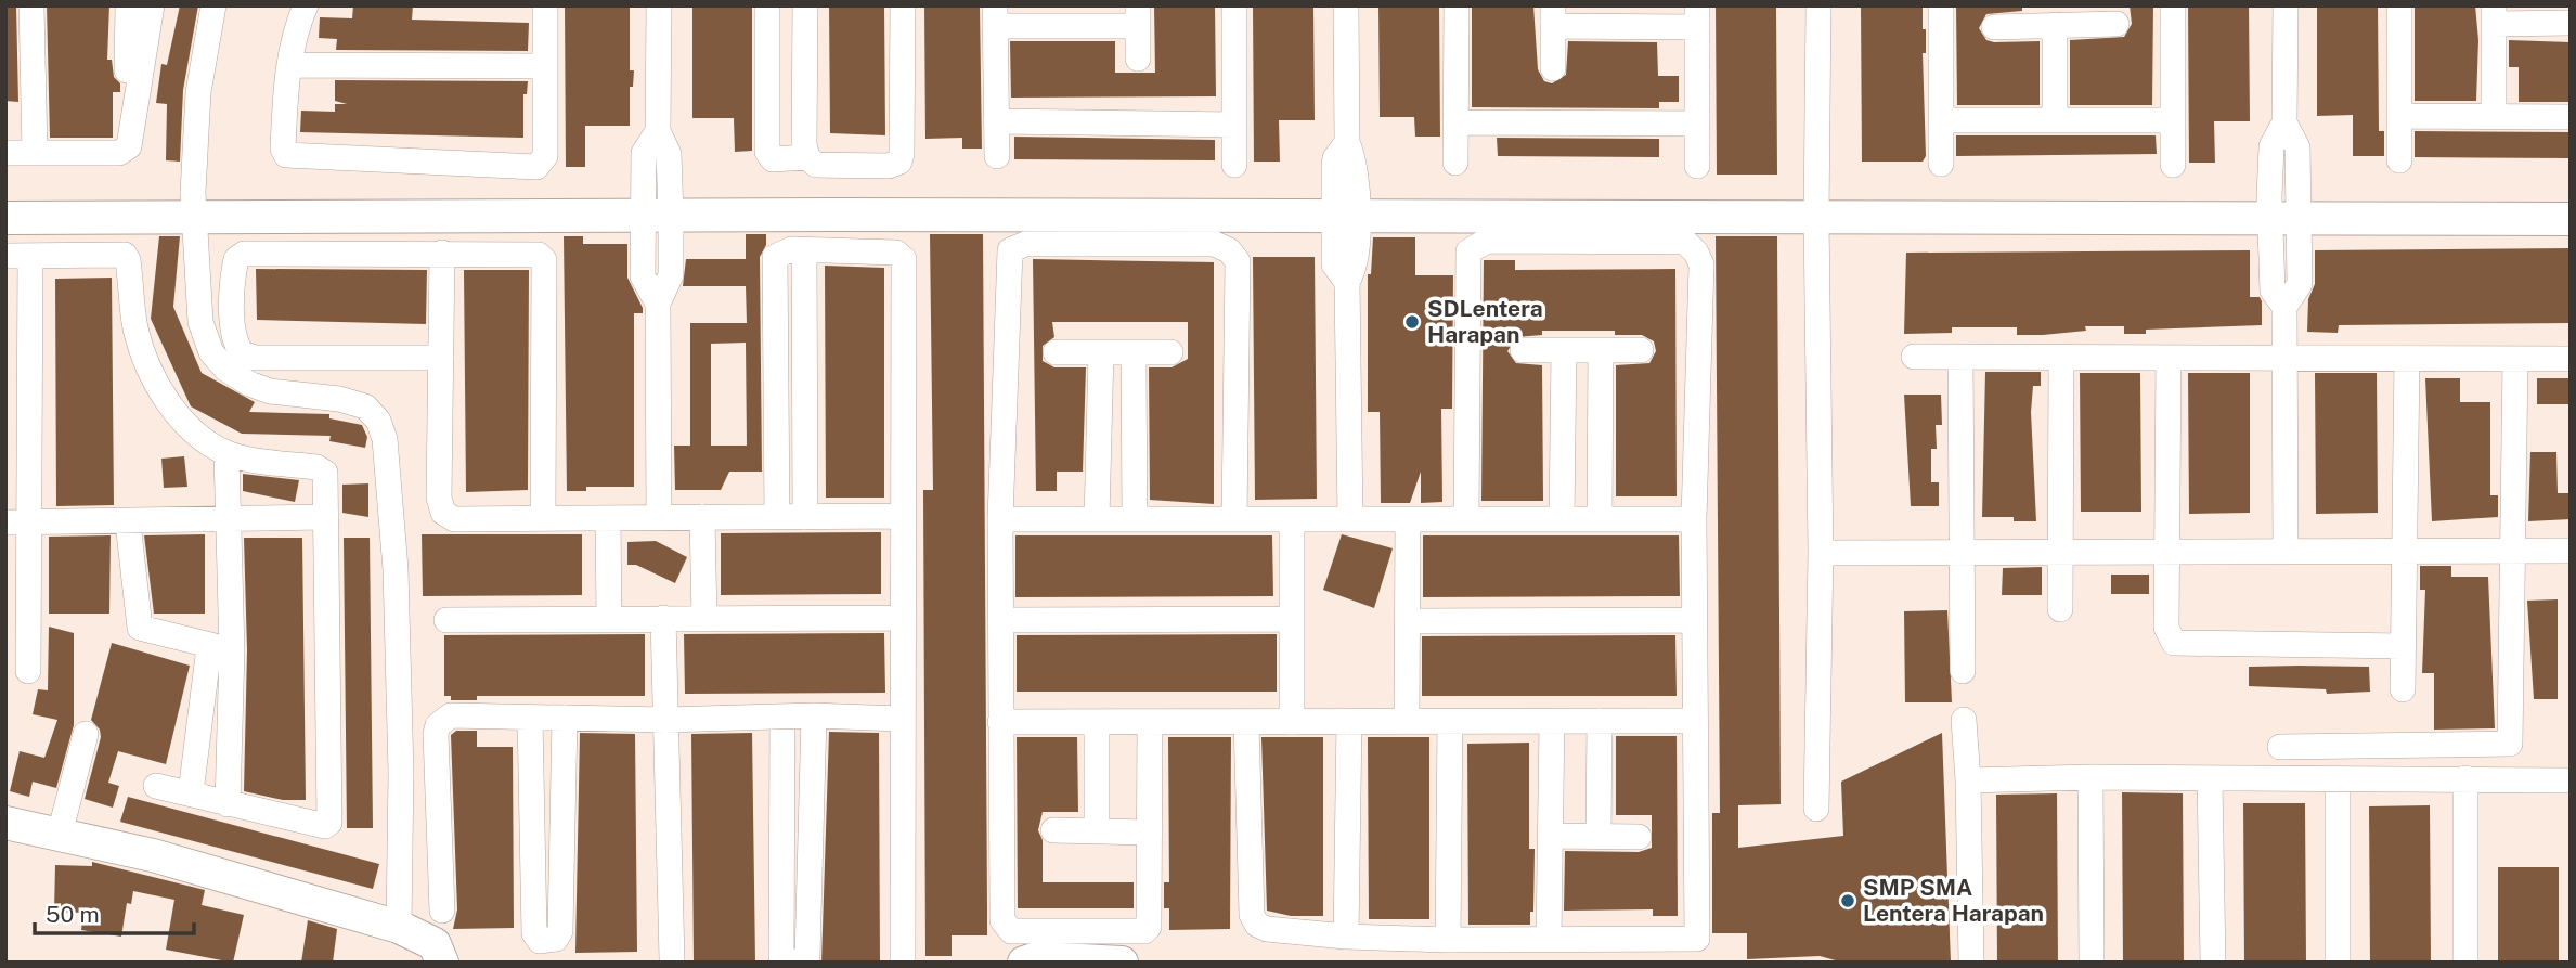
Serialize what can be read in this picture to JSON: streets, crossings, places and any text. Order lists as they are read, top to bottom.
{
  "places": ["SDLentera Harapan", "SMP SMA Lentera Harapan"],
  "scale_bar": "50 m"
}
